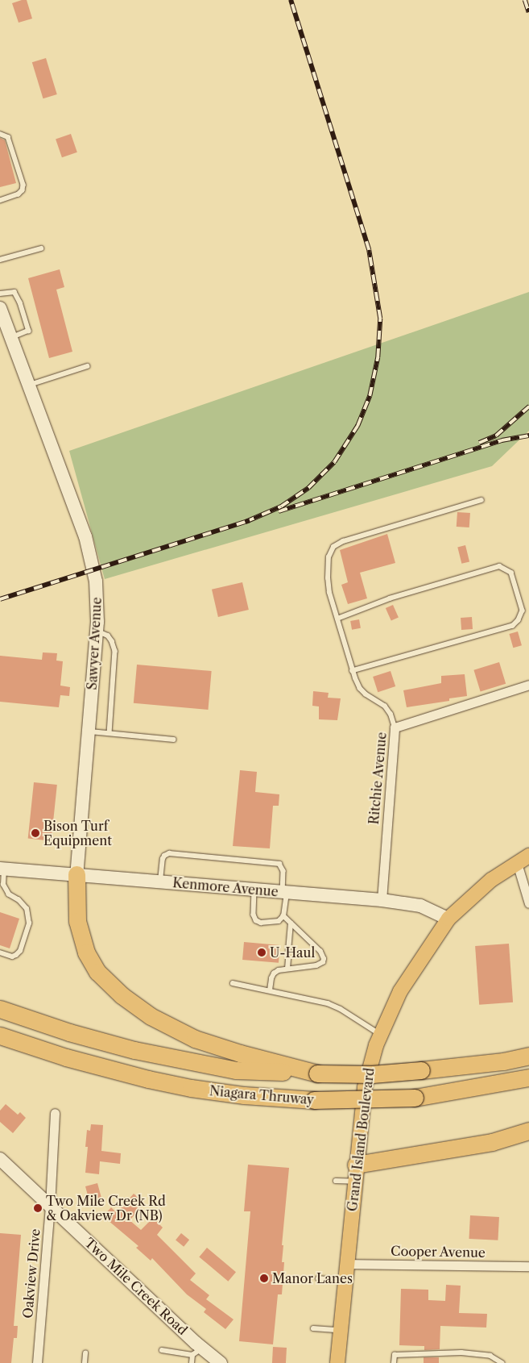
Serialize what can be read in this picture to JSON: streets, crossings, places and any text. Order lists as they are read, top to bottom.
{
  "streets": {
    "highway": ["Niagara Thruway"],
    "main road": ["Grand Island Boulevard"],
    "street": [
      "Sawyer Avenue",
      "Ritchie Avenue",
      "Kenmore Avenue",
      "Cooper Avenue",
      "Oakview Drive",
      "Two Mile Creek Road"
    ]
  },
  "crossings": [
    ["Sawyer Avenue", "Kenmore Avenue"],
    ["Ritchie Avenue", "Kenmore Avenue"],
    ["Kenmore Avenue", "Grand Island Boulevard"],
    ["Grand Island Boulevard", "Cooper Avenue"],
    ["Oakview Drive", "Two Mile Creek Road"]
  ],
  "places": [
    "Bison Turf Equipment",
    "U-Haul",
    "Two Mile Creek Rd & Oakview Dr (NB)",
    "Manor Lanes"
  ]
}
